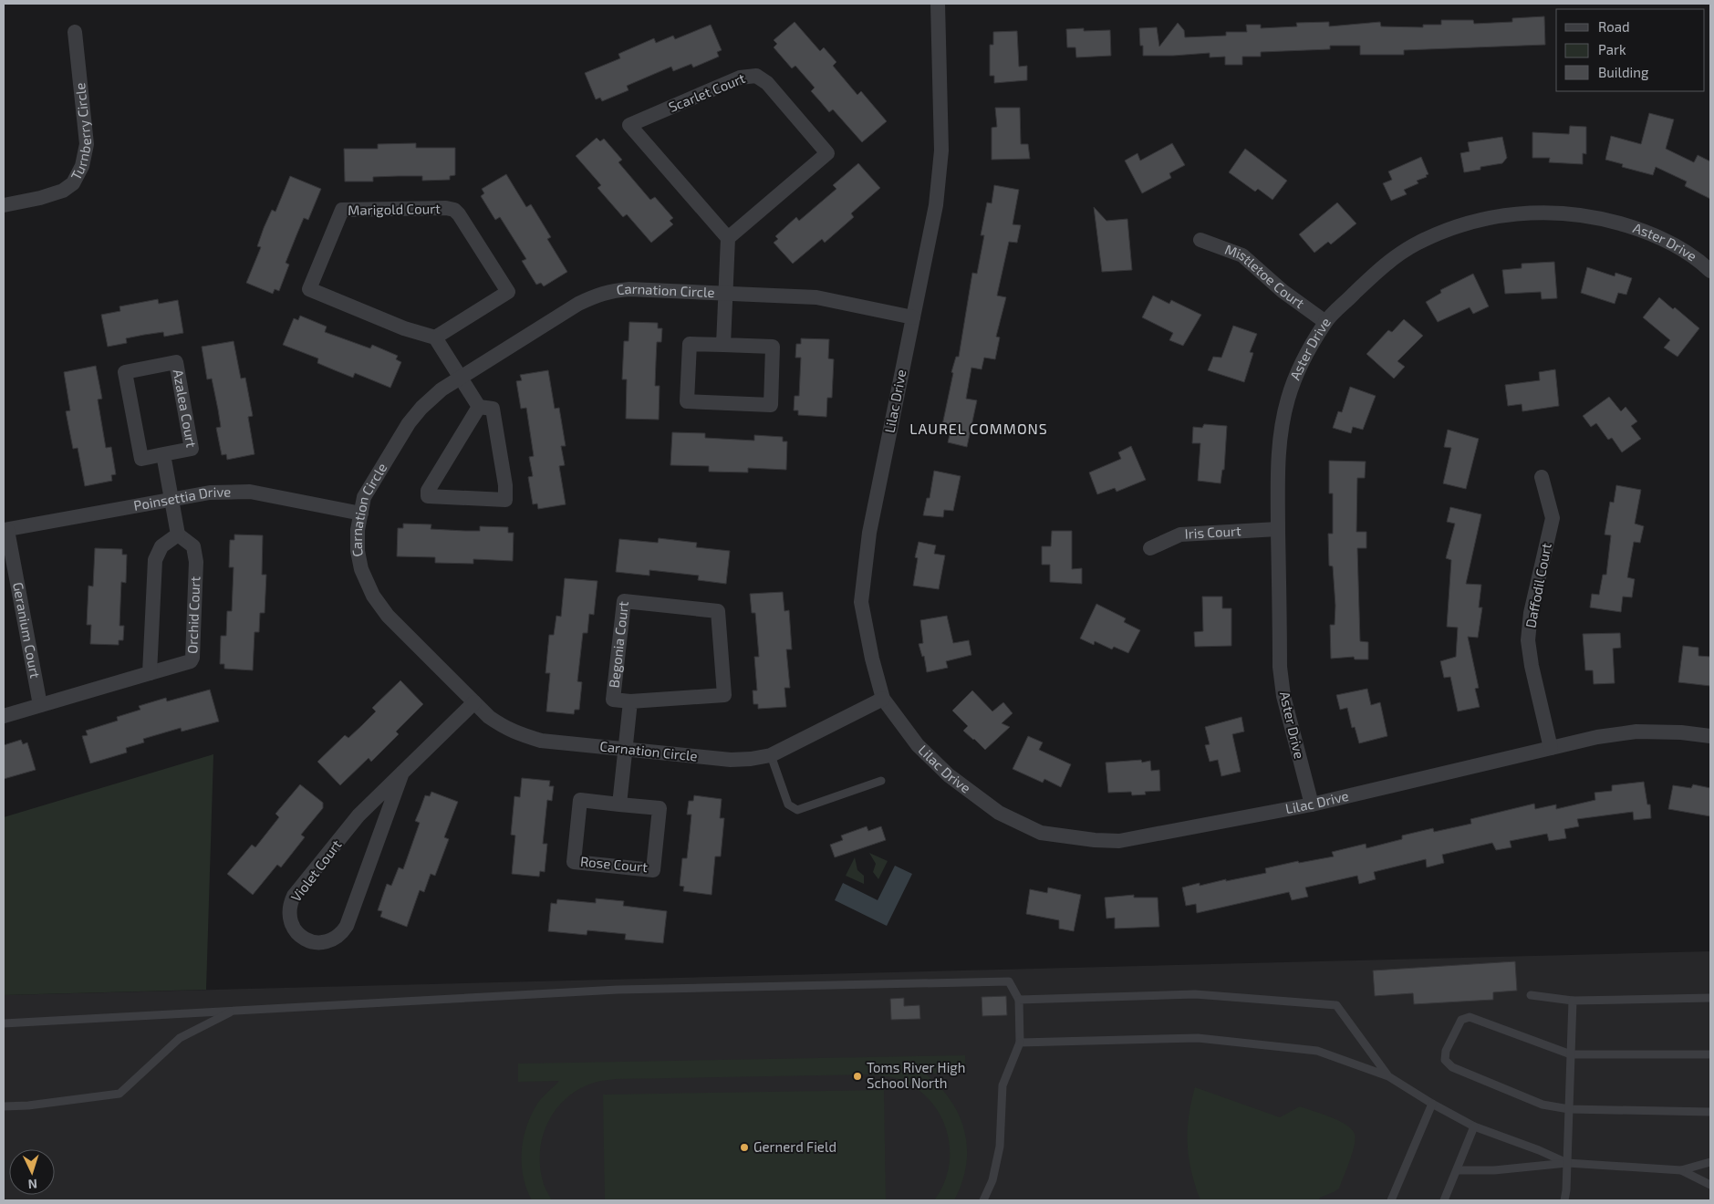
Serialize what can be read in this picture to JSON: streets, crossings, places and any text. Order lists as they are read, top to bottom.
{
  "streets": {
    "street": [
      "Scarlet Court",
      "Turnberry Circle",
      "Marigold Court",
      "Aster Drive",
      "Mistletoe Court",
      "Carnation Circle",
      "Lilac Drive",
      "Azalea Court",
      "Poinsettia Drive",
      "Iris Court",
      "Daffodil Court",
      "Orchid Court",
      "Geranium Court",
      "Begonia Court",
      "Rose Court",
      "Violet Court"
    ]
  },
  "crossings": [
    ["Aster Drive", "Mistletoe Court"],
    ["Aster Drive", "Lilac Drive"],
    ["Aster Drive", "Iris Court"],
    ["Carnation Circle", "Lilac Drive"],
    ["Carnation Circle", "Poinsettia Drive"],
    ["Carnation Circle", "Begonia Court"],
    ["Carnation Circle", "Violet Court"],
    ["Lilac Drive", "Daffodil Court"],
    ["Azalea Court", "Poinsettia Drive"],
    ["Poinsettia Drive", "Geranium Court"],
    ["Orchid Court", "Geranium Court"]
  ],
  "districts": ["LAUREL COMMONS"],
  "places": ["Toms River High School North", "Gernerd Field"],
  "legend": ["Road", "Park", "Building"],
  "north": "bottom"
}
